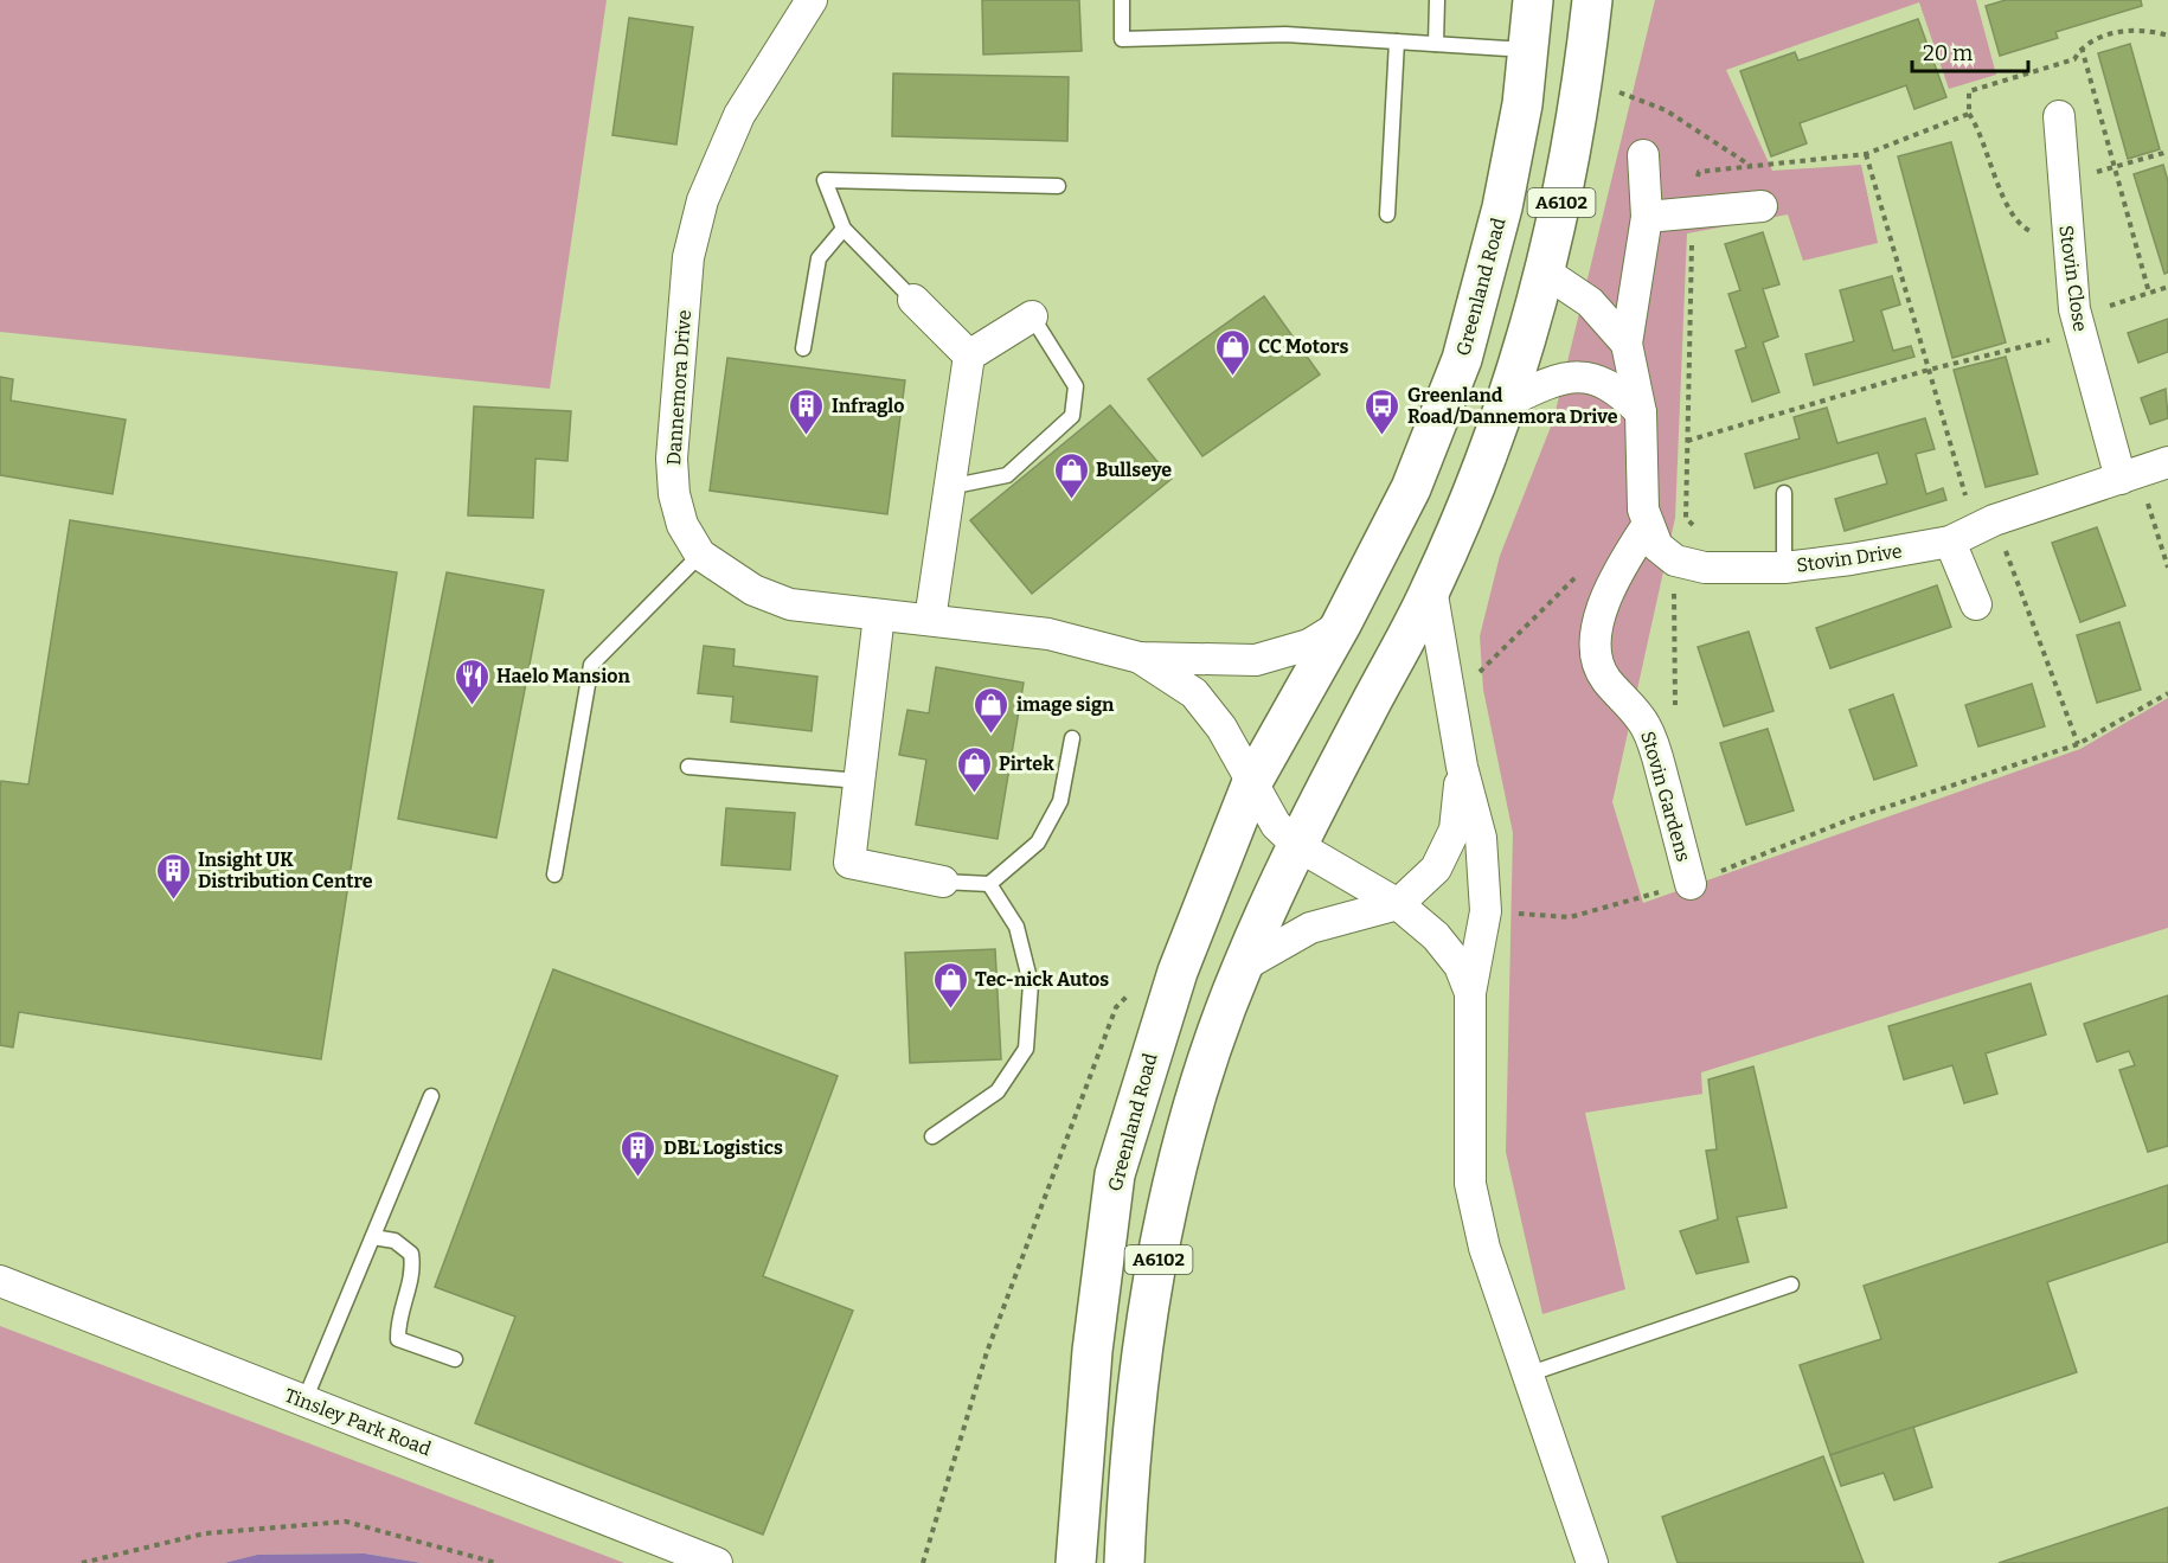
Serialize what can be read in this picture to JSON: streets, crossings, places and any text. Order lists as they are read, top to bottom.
{
  "streets": {
    "main road": ["A6102", "Greenland Road"],
    "street": [
      "Stovin Close",
      "Dannemora Drive",
      "Stovin Drive",
      "Stovin Gardens",
      "Tinsley Park Road"
    ]
  },
  "crossings": [
    ["Stovin Close", "Stovin Drive"],
    ["Greenland Road", "Dannemora Drive"]
  ],
  "places": {
    "shop": [
      "CC Motors",
      "Bullseye",
      "image sign",
      "Pirtek",
      "Tec-nick Autos"
    ],
    "building": ["Infraglo", "Insight UK Distribution Centre", "DBL Logistics"],
    "bus stop": ["Greenland Road/Dannemora Drive"],
    "restaurant": ["Haelo Mansion"]
  },
  "scale_bar": "20 m"
}
